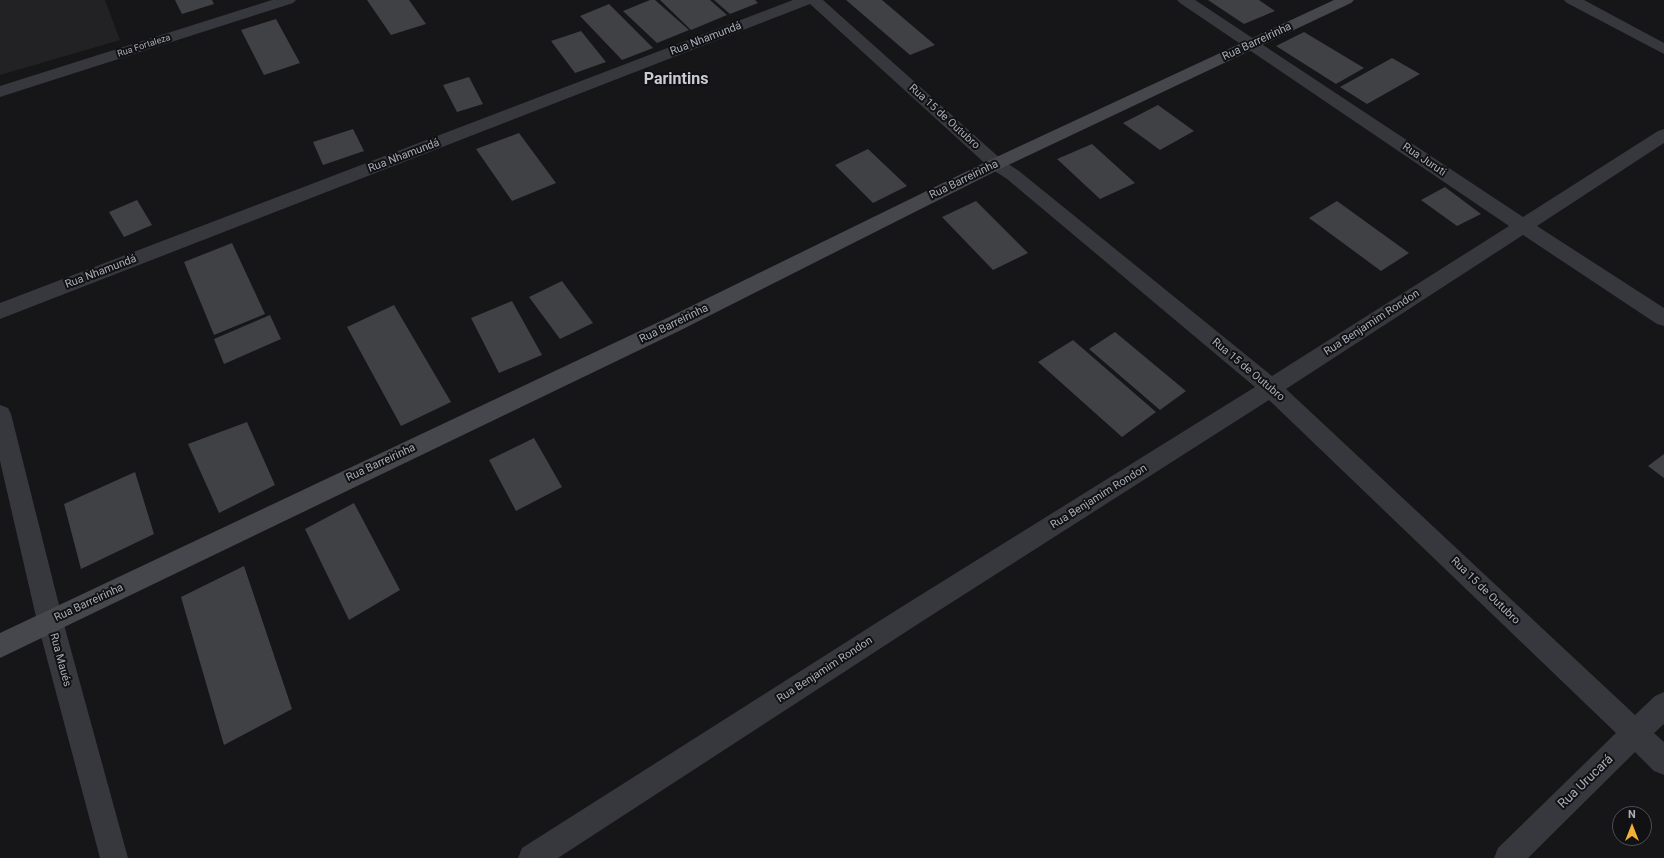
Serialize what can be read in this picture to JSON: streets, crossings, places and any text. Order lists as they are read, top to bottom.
{
  "streets": {
    "street": [
      "Rua Nhamundá",
      "Rua Barreirinha",
      "Rua Fortaleza",
      "Rua 15 de Outubro",
      "Rua Juruti",
      "Rua Benjamim Rondon",
      "Rua Maués",
      "Rua Urucará"
    ]
  },
  "crossings": [
    ["Rua Barreirinha", "Rua 15 de Outubro"],
    ["Rua Barreirinha", "Rua Juruti"],
    ["Rua Barreirinha", "Rua Maués"],
    ["Rua 15 de Outubro", "Rua Benjamim Rondon"],
    ["Rua 15 de Outubro", "Rua Urucará"],
    ["Rua Juruti", "Rua Benjamim Rondon"]
  ],
  "districts": ["Parintins"],
  "north": "top"
}
